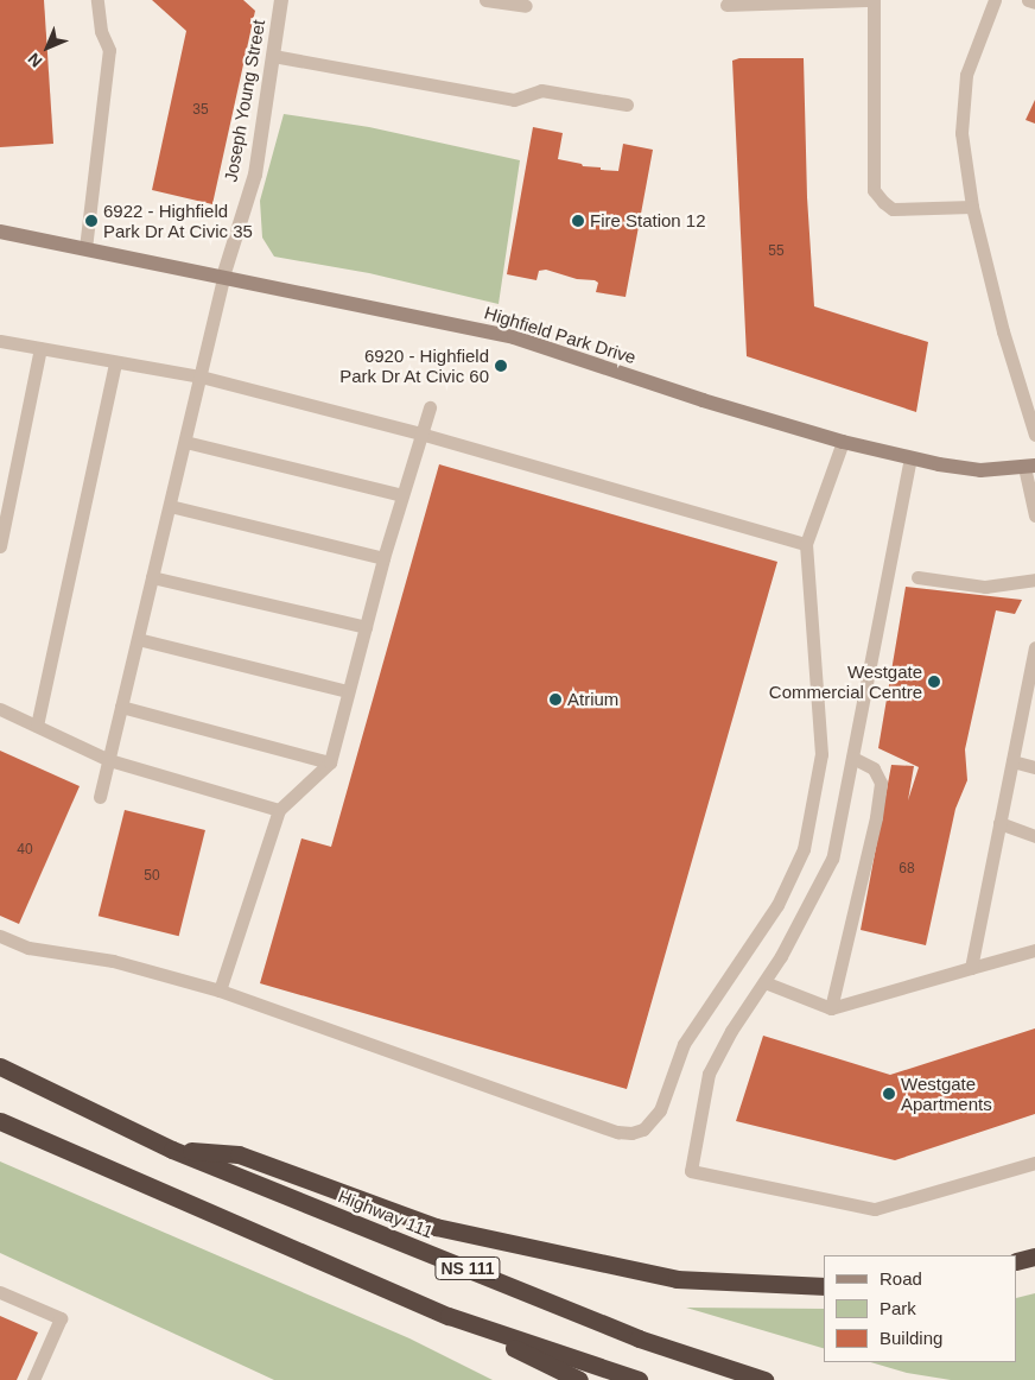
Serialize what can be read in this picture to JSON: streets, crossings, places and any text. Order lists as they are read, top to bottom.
{
  "streets": {
    "highway": ["Highway 111", "NS 111"],
    "street": ["Joseph Young Street", "Highfield Park Drive"]
  },
  "crossings": [
    ["Joseph Young Street", "Highfield Park Drive"]
  ],
  "places": [
    "6922 - Highfield Park Dr At Civic 35",
    "Fire Station 12",
    "6920 - Highfield Park Dr At Civic 60",
    "Westgate Commercial Centre",
    "Atrium",
    "Westgate Apartments"
  ],
  "house_numbers": [
    "35",
    "55",
    "40",
    "68",
    "50"
  ],
  "legend": ["Road", "Park", "Building"],
  "north": "bottom left"
}
